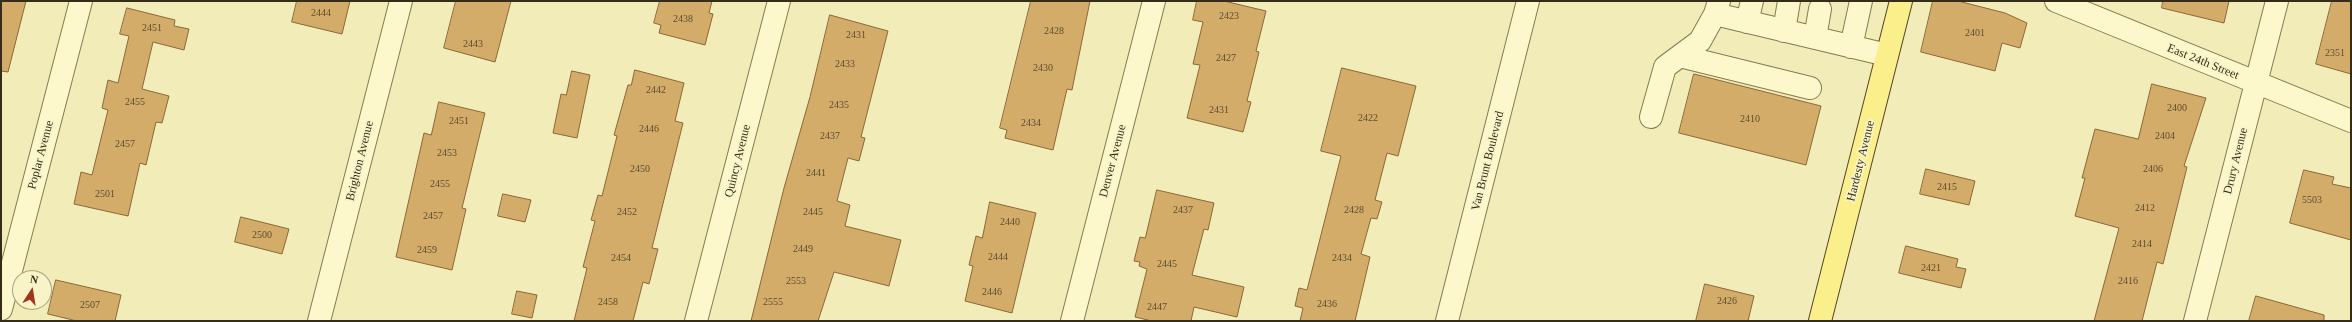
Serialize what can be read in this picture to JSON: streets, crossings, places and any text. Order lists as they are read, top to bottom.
{
  "streets": {
    "main road": ["Hardesty Avenue"],
    "street": [
      "East 24th Street",
      "Poplar Avenue",
      "Brighton Avenue",
      "Quincy Avenue",
      "Denver Avenue",
      "Van Brunt Boulevard",
      "Drury Avenue"
    ]
  },
  "crossings": [
    ["East 24th Street", "Drury Avenue"]
  ],
  "house_numbers": [
    "2444",
    "2423",
    "2438",
    "2451",
    "2428",
    "2401",
    "2431",
    "2443",
    "2351",
    "2427",
    "2433",
    "2430",
    "2442",
    "2455",
    "2435",
    "2400",
    "2431",
    "2422",
    "2410",
    "2451",
    "2434",
    "2446",
    "2437",
    "2404",
    "2457",
    "2453",
    "2450",
    "2406",
    "2441",
    "2455",
    "2415",
    "2501",
    "5503",
    "2412",
    "2437",
    "2428",
    "2452",
    "2445",
    "2457",
    "2440",
    "2500",
    "2414",
    "2449",
    "2459",
    "2444",
    "2454",
    "2434",
    "2445",
    "2421",
    "2553",
    "2416",
    "2446",
    "2426",
    "2458",
    "2555",
    "2436",
    "2507",
    "2447"
  ],
  "north": "top"
}
